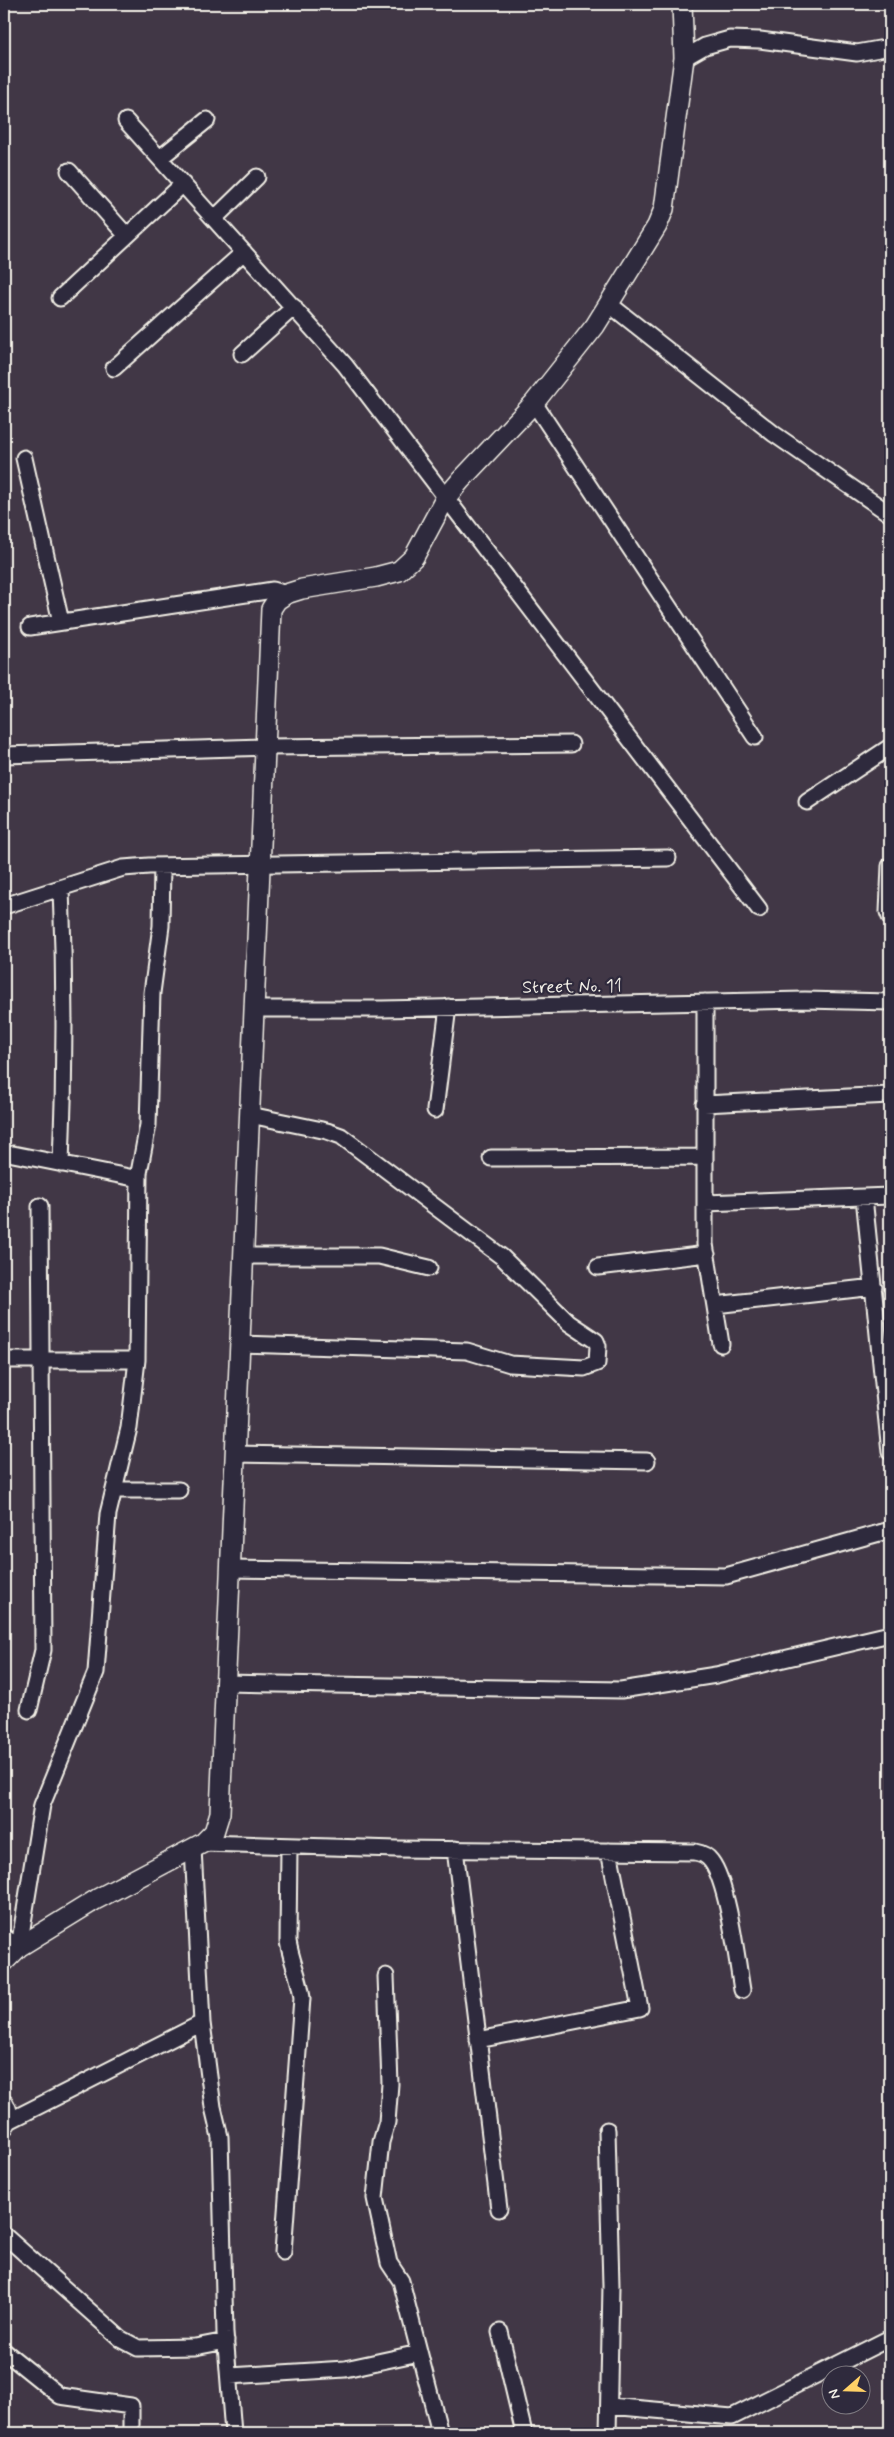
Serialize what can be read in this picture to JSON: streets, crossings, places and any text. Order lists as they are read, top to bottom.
{
  "streets": {
    "street": ["Street No. 11"]
  },
  "north": "left"
}
